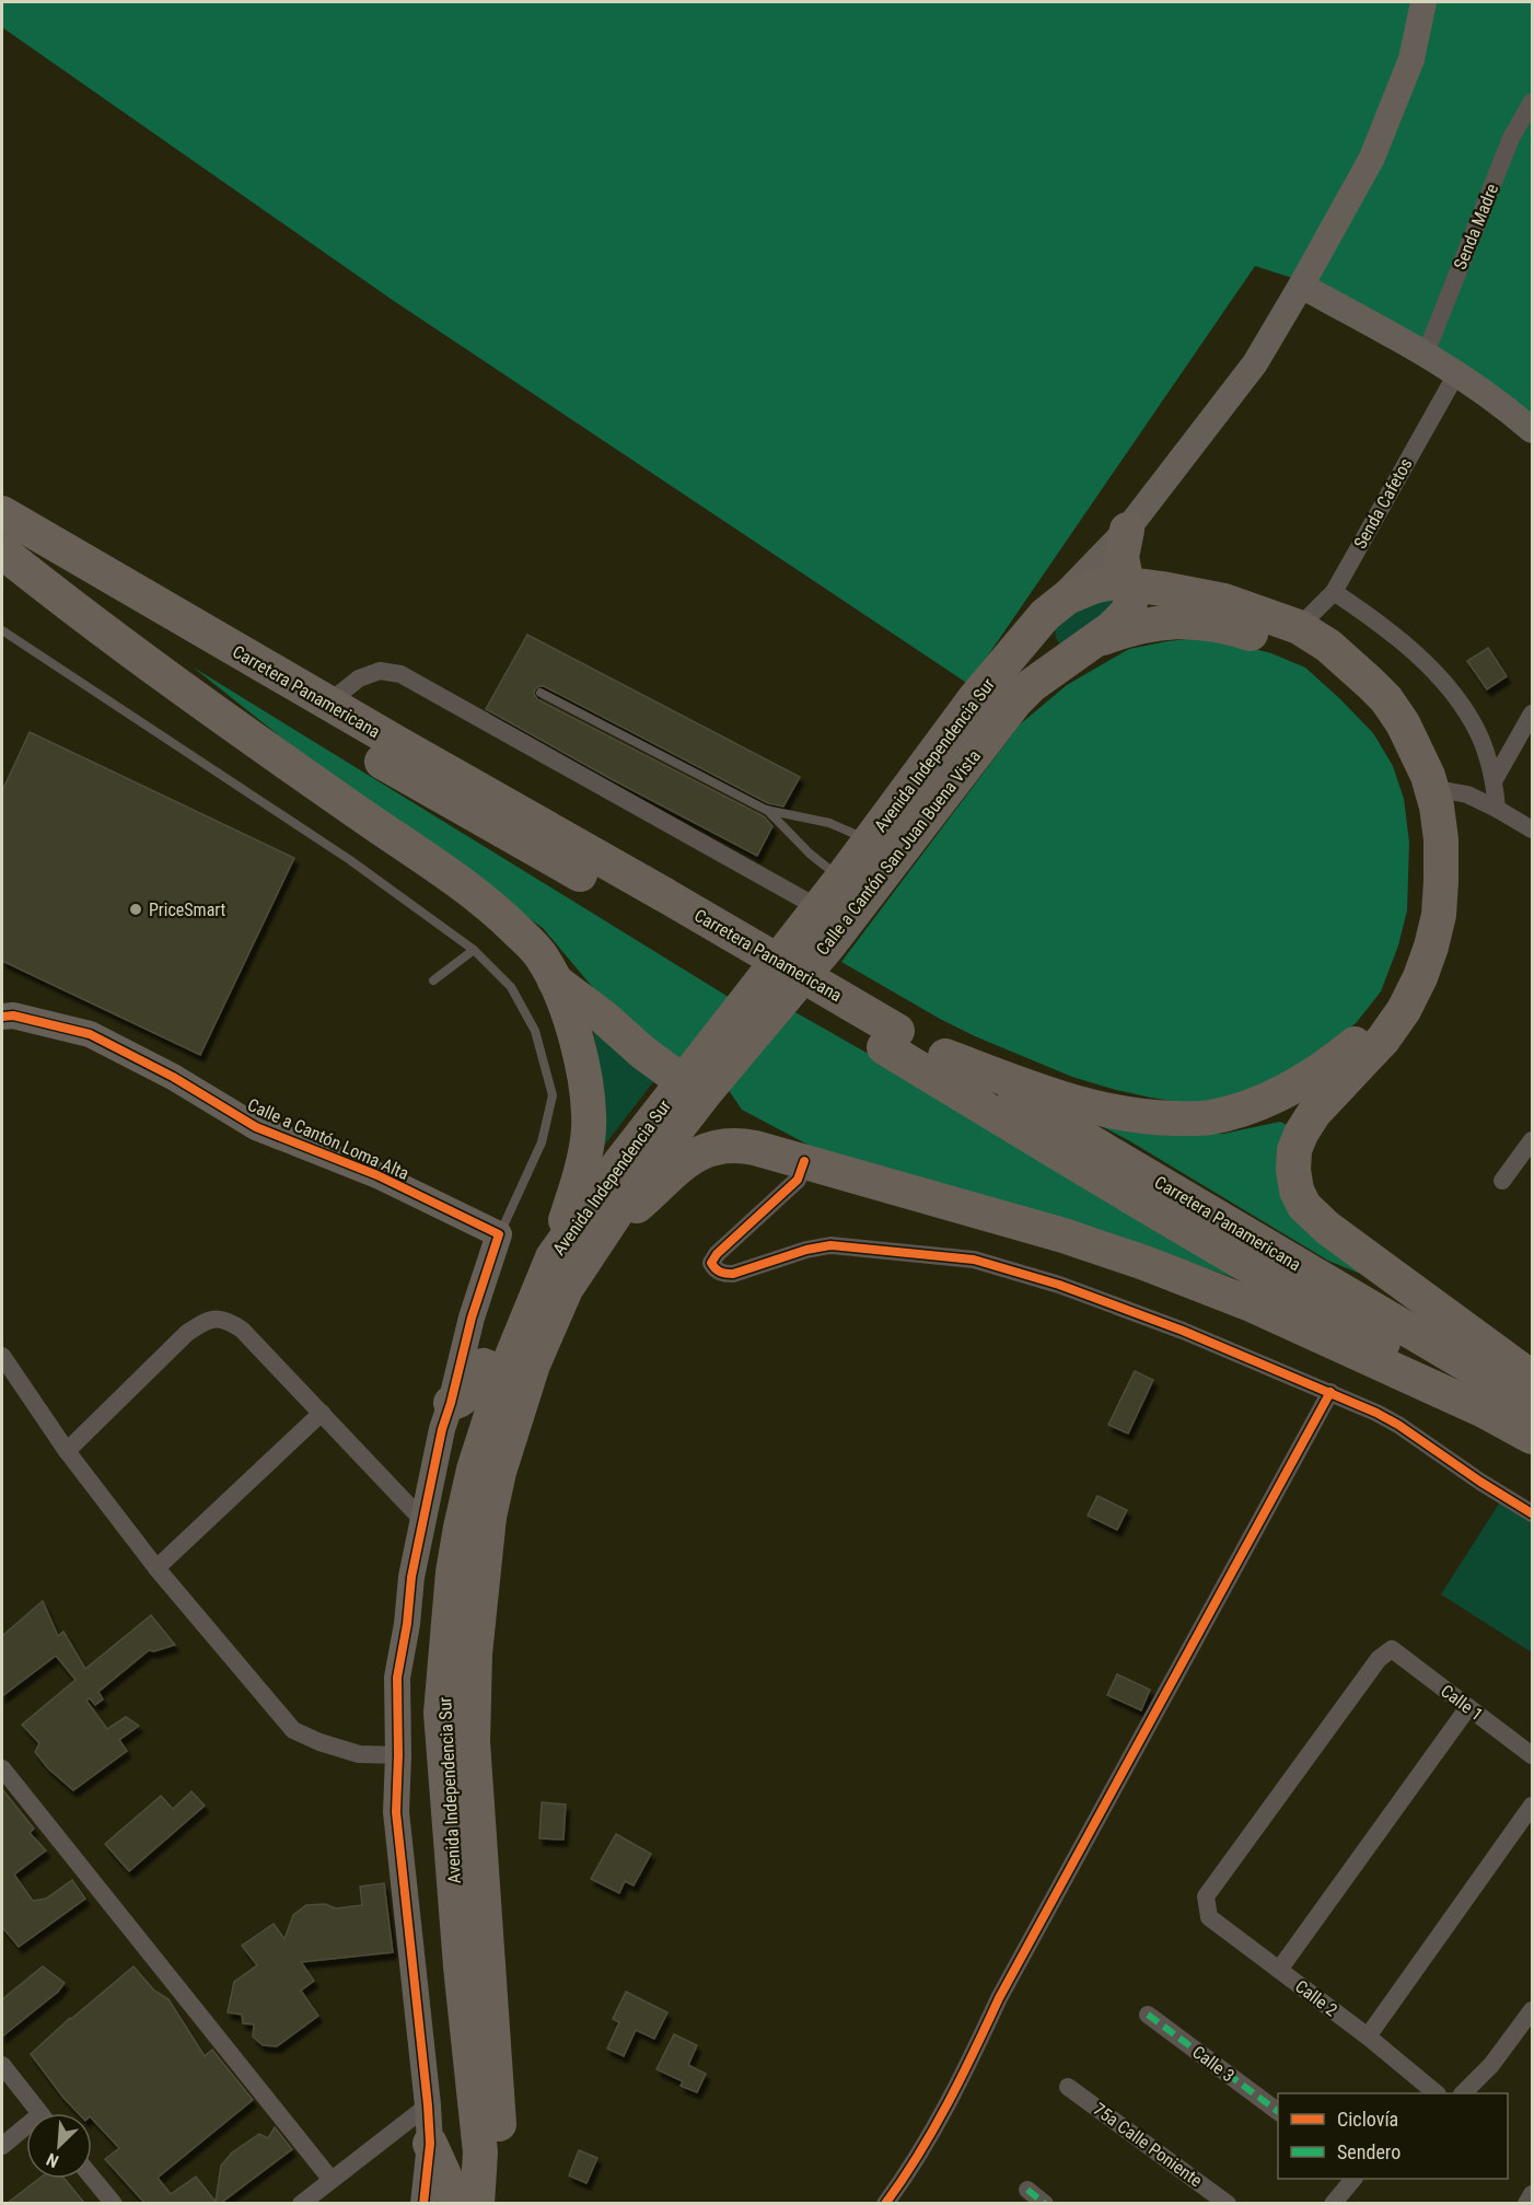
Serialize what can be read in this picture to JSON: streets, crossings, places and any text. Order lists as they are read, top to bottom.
{
  "streets": {
    "highway": ["Carretera Panamericana", "Avenida Independencia Sur", "Calle a Cantón San Juan Buena Vista"],
    "street": [
      "Senda Madre",
      "Senda Cafetos",
      "Calle a Cantón Loma Alta",
      "Calle 1",
      "Calle 2",
      "Calle 3",
      "75a Calle Poniente"
    ]
  },
  "crossings": [
    ["Avenida Independencia Sur", "Calle a Cantón San Juan Buena Vista"],
    ["Calle 1", "Calle 2"]
  ],
  "places": ["PriceSmart"],
  "legend": ["Ciclovía", "Sendero"],
  "north": "bottom left"
}
